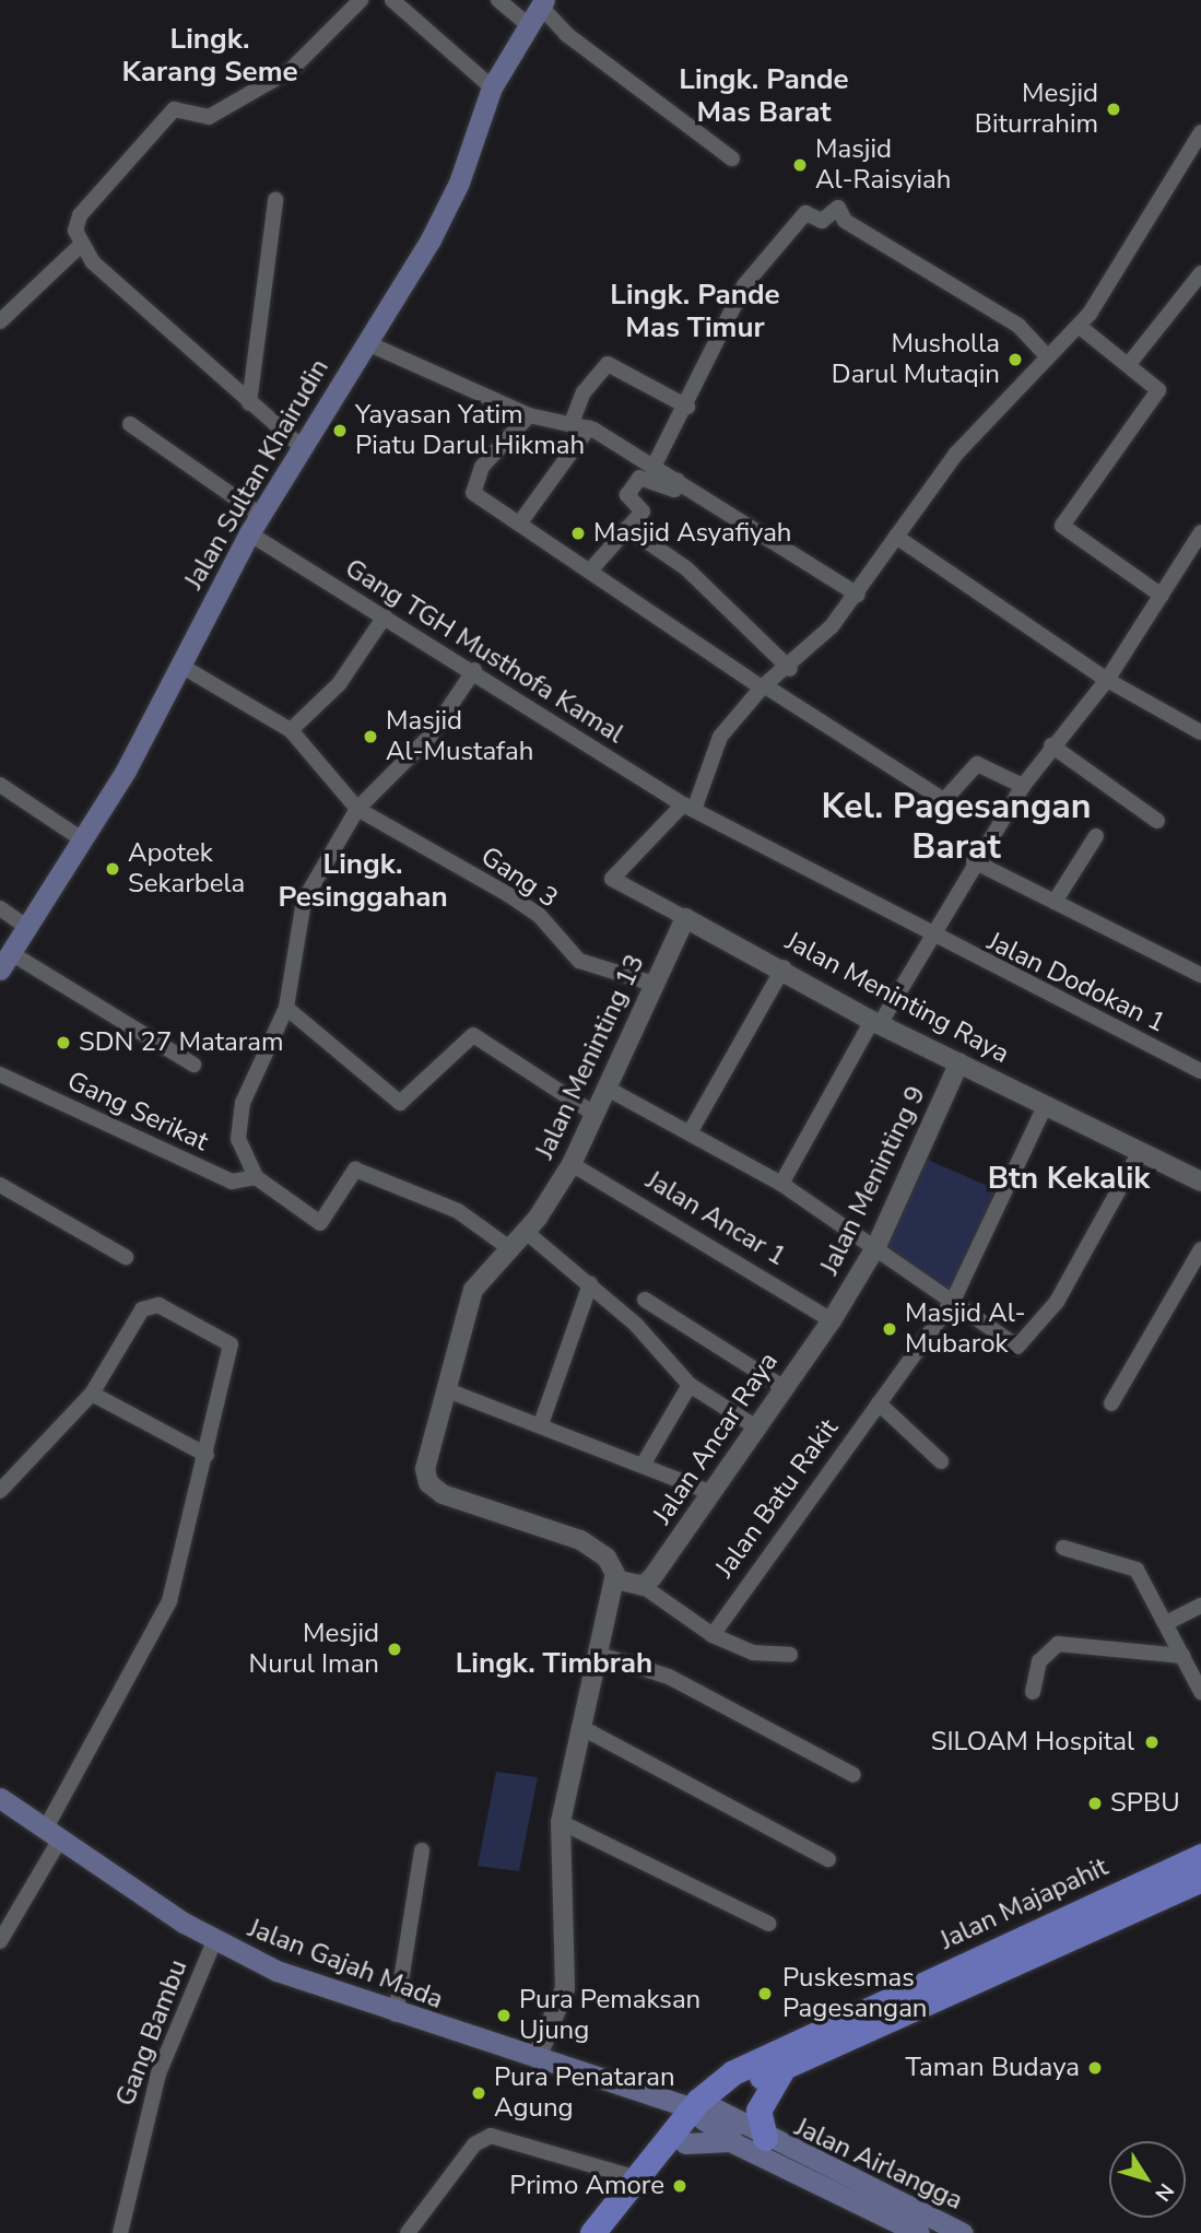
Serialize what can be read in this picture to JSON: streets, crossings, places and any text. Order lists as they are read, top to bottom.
{
  "streets": {
    "main road": [
      "Jalan Sultan Khairudin",
      "Jalan Majapahit",
      "Jalan Gajah Mada",
      "Jalan Airlangga"
    ],
    "street": [
      "Gang TGH Musthofa Kamal",
      "Gang 3",
      "Jalan Dodokan 1",
      "Jalan Meninting Raya",
      "Jalan Meninting 13",
      "Gang Serikat",
      "Jalan Meninting 9",
      "Jalan Ancar 1",
      "Jalan Ancar Raya",
      "Jalan Batu Rakit",
      "Gang Bambu"
    ]
  },
  "crossings": [
    ["Jalan Sultan Khairudin", "Gang TGH Musthofa Kamal"],
    ["Jalan Sultan Khairudin", "Gang 3"],
    ["Gang TGH Musthofa Kamal", "Jalan Dodokan 1"],
    ["Gang TGH Musthofa Kamal", "Jalan Meninting Raya"],
    ["Gang 3", "Jalan Meninting 13"],
    ["Jalan Meninting Raya", "Jalan Meninting 13"],
    ["Jalan Meninting Raya", "Jalan Meninting 9"],
    ["Jalan Meninting Raya", "Jalan Batu Rakit"],
    ["Jalan Meninting 13", "Jalan Ancar 1"],
    ["Jalan Meninting 9", "Jalan Ancar 1"],
    ["Jalan Meninting 9", "Jalan Ancar Raya"],
    ["Jalan Ancar 1", "Jalan Ancar Raya"],
    ["Jalan Majapahit", "Jalan Gajah Mada"],
    ["Jalan Majapahit", "Jalan Airlangga"],
    ["Jalan Gajah Mada", "Gang Bambu"],
    ["Jalan Gajah Mada", "Jalan Airlangga"]
  ],
  "districts": [
    "Lingk. Karang Seme",
    "Lingk. Pande Mas Barat",
    "Lingk. Pande Mas Timur",
    "Kel. Pagesangan Barat",
    "Lingk. Pesinggahan",
    "Btn Kekalik",
    "Lingk. Timbrah"
  ],
  "places": [
    "Mesjid Biturrahim",
    "Masjid Al-Raisyiah",
    "Musholla Darul Mutaqin",
    "Yayasan Yatim Piatu Darul Hikmah",
    "Masjid Asyafiyah",
    "Masjid Al-Mustafah",
    "Apotek Sekarbela",
    "SDN 27 Mataram",
    "Masjid Al- Mubarok",
    "Mesjid Nurul Iman",
    "SILOAM Hospital",
    "SPBU",
    "Puskesmas Pagesangan",
    "Pura Pemaksan Ujung",
    "Taman Budaya",
    "Pura Penataran Agung",
    "Primo Amore"
  ],
  "north": "bottom right"
}
